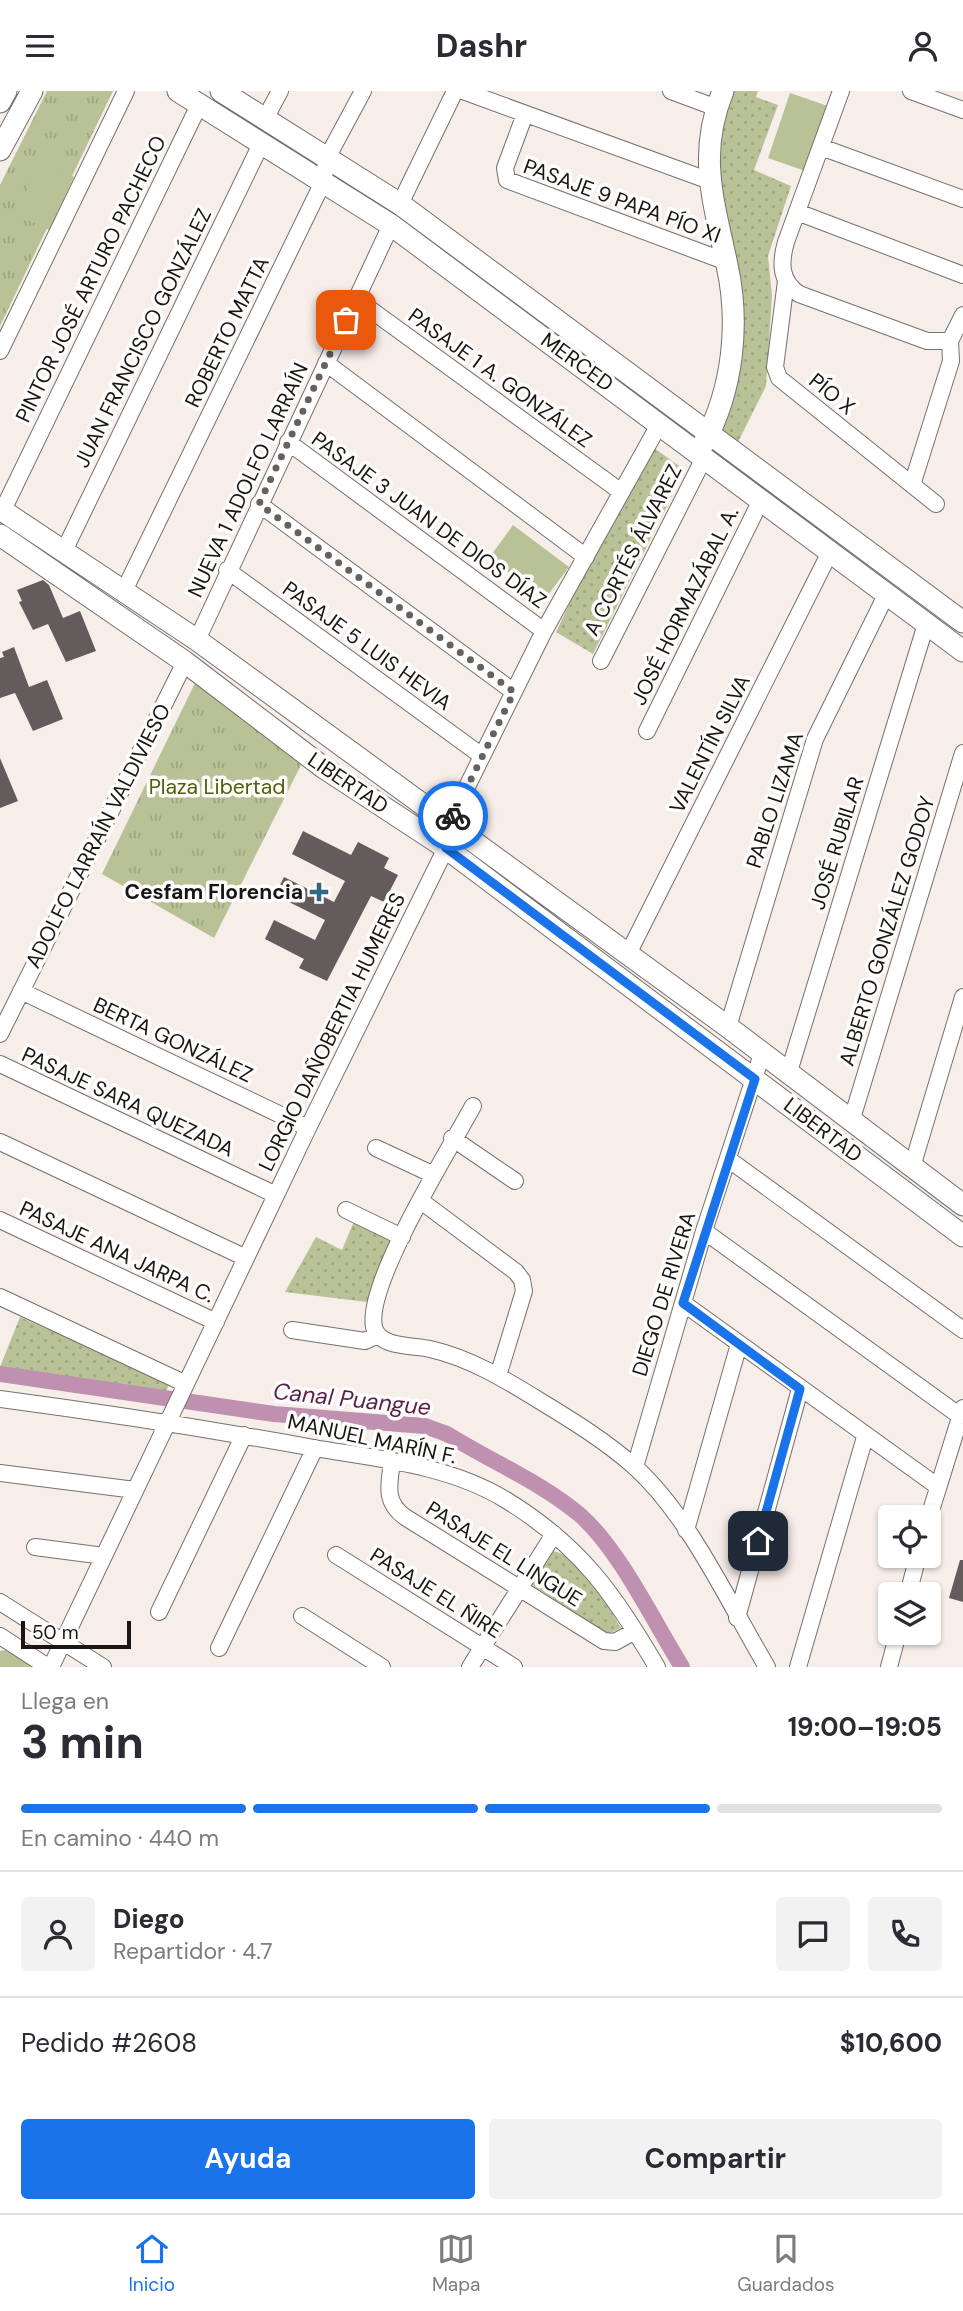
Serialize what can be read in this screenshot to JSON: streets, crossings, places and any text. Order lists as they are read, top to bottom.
{
  "streets": {
    "street": [
      "PASAJE 9 PAPA PÍO XI",
      "PINTOR JOSÉ ARTURO PACHECO",
      "ROBERTO MATTA",
      "JUAN FRANCISCO GONZÁLEZ",
      "MERCED",
      "PASAJE 1 A. GONZÁLEZ",
      "PÍO X",
      "NUEVA 1 ADOLFO LARRAÍN",
      "PASAJE 3 JUAN DE DIOS DÍAZ",
      "A CORTÉS ÁLVAREZ",
      "JOSÉ HORMAZÁBAL A.",
      "PASAJE 5 LUIS HEVIA",
      "VALENTÍN SILVA",
      "LIBERTAD",
      "PABLO LIZAMA",
      "ADOLFO LARRAÍN VALDIVIESO",
      "JOSÉ RUBILAR",
      "ALBERTO GONZÁLEZ GODOY",
      "LORGIO DAÑOBERTIA HUMERES",
      "BERTA GONZÁLEZ",
      "PASAJE SARA QUEZADA",
      "PASAJE ANA JARPA C.",
      "DIEGO DE RIVERA",
      "MANUEL MARÍN F.",
      "PASAJE EL LINGUE",
      "PASAJE EL ÑIRE"
    ]
  },
  "crossings": [
    ["PINTOR JOSÉ ARTURO PACHECO", "MERCED"],
    ["PINTOR JOSÉ ARTURO PACHECO", "LIBERTAD"],
    ["ROBERTO MATTA", "MERCED"],
    ["ROBERTO MATTA", "LIBERTAD"],
    ["JUAN FRANCISCO GONZÁLEZ", "MERCED"],
    ["JUAN FRANCISCO GONZÁLEZ", "LIBERTAD"],
    ["MERCED", "NUEVA 1 ADOLFO LARRAÍN"],
    ["MERCED", "A CORTÉS ÁLVAREZ"],
    ["MERCED", "JOSÉ HORMAZÁBAL A."],
    ["MERCED", "VALENTÍN SILVA"],
    ["MERCED", "PABLO LIZAMA"],
    ["MERCED", "JOSÉ RUBILAR"],
    ["MERCED", "LORGIO DAÑOBERTIA HUMERES"],
    ["PASAJE 1 A. GONZÁLEZ", "NUEVA 1 ADOLFO LARRAÍN"],
    ["PASAJE 1 A. GONZÁLEZ", "LORGIO DAÑOBERTIA HUMERES"],
    ["NUEVA 1 ADOLFO LARRAÍN", "PASAJE 3 JUAN DE DIOS DÍAZ"],
    ["NUEVA 1 ADOLFO LARRAÍN", "PASAJE 5 LUIS HEVIA"],
    ["NUEVA 1 ADOLFO LARRAÍN", "LIBERTAD"],
    ["NUEVA 1 ADOLFO LARRAÍN", "ADOLFO LARRAÍN VALDIVIESO"],
    ["PASAJE 3 JUAN DE DIOS DÍAZ", "LORGIO DAÑOBERTIA HUMERES"],
    ["PASAJE 5 LUIS HEVIA", "LORGIO DAÑOBERTIA HUMERES"],
    ["VALENTÍN SILVA", "LIBERTAD"],
    ["LIBERTAD", "PABLO LIZAMA"],
    ["LIBERTAD", "ADOLFO LARRAÍN VALDIVIESO"],
    ["LIBERTAD", "JOSÉ RUBILAR"],
    ["LIBERTAD", "ALBERTO GONZÁLEZ GODOY"],
    ["LIBERTAD", "LORGIO DAÑOBERTIA HUMERES"],
    ["LIBERTAD", "DIEGO DE RIVERA"],
    ["ADOLFO LARRAÍN VALDIVIESO", "BERTA GONZÁLEZ"],
    ["LORGIO DAÑOBERTIA HUMERES", "BERTA GONZÁLEZ"],
    ["LORGIO DAÑOBERTIA HUMERES", "PASAJE SARA QUEZADA"],
    ["LORGIO DAÑOBERTIA HUMERES", "PASAJE ANA JARPA C."],
    ["LORGIO DAÑOBERTIA HUMERES", "MANUEL MARÍN F."],
    ["MANUEL MARÍN F.", "PASAJE EL LINGUE"]
  ],
  "water": ["Canal Puangue"],
  "parks": ["Plaza Libertad"],
  "places": {
    "health": ["Cesfam Florencia"]
  },
  "scale_bar": "50 m",
  "page": {
    "header": "Dashr",
    "scale": "50 m",
    "heading": ["3 min", "Llega en", "19:00–19:05"],
    "panel": [
      "Diego",
      "Repartidor · 4.7",
      "Pedido #2608",
      "$10,600"
    ],
    "bar": "En camino · 440 m",
    "buttons": ["Ayuda", "Compartir"],
    "tabs": ["Inicio", "Mapa", "Guardados"]
  }
}
